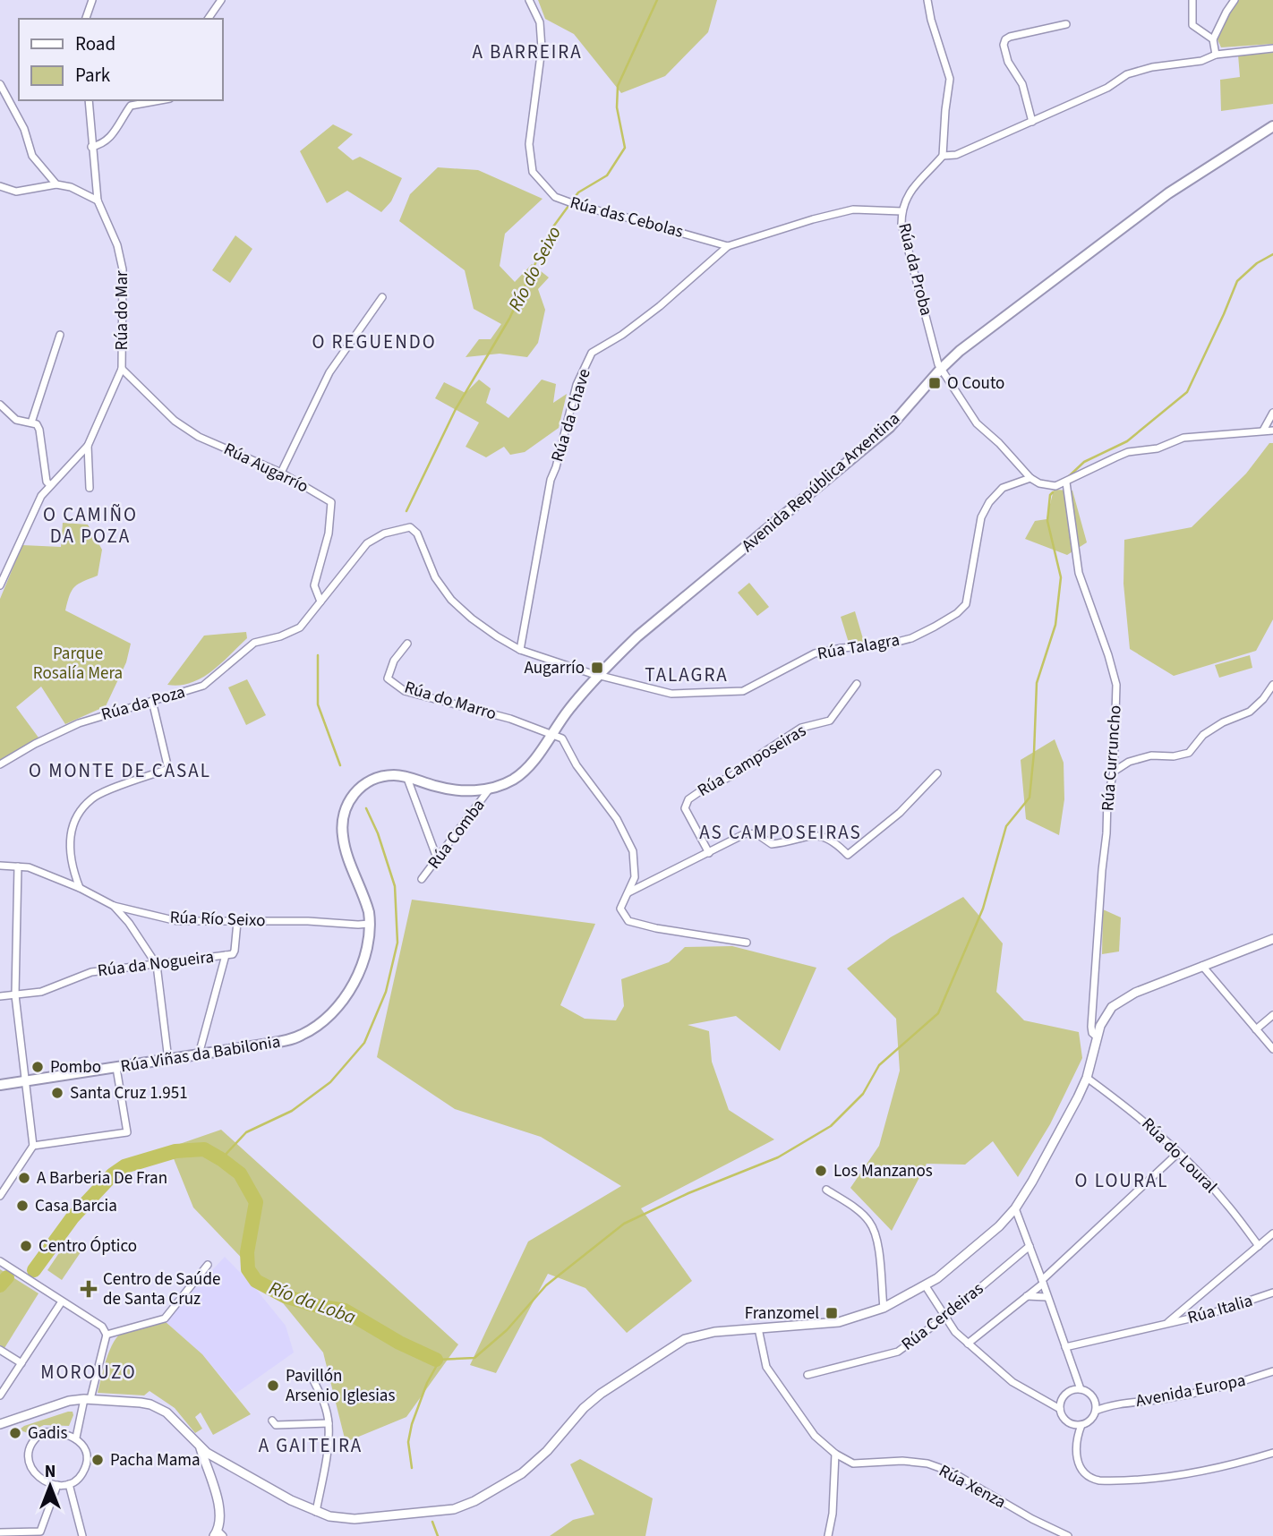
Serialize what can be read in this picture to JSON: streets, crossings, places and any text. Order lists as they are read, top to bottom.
{
  "streets": {
    "main road": ["Avenida República Arxentina", "Rúa Viñas da Babilonia"],
    "street": [
      "Rúa das Cebolas",
      "Rúa da Proba",
      "Rúa do Mar",
      "Rúa da Chave",
      "Rúa Augarrío",
      "Rúa Talagra",
      "Rúa do Marro",
      "Rúa da Poza",
      "Rúa Curruncho",
      "Rúa Camposeiras",
      "Rúa Comba",
      "Rúa Río Seixo",
      "Rúa da Nogueira",
      "Rúa do Loural",
      "Rúa Italia",
      "Rúa Cerdeiras",
      "Avenida Europa",
      "Rúa Xenza"
    ]
  },
  "crossings": [
    ["Rúa das Cebolas", "Rúa da Chave"],
    ["Rúa da Proba", "Avenida República Arxentina"],
    ["Rúa da Proba", "Rúa Talagra"],
    ["Rúa do Mar", "Rúa Augarrío"],
    ["Rúa Augarrío", "Rúa da Poza"],
    ["Avenida República Arxentina", "Rúa Talagra"],
    ["Avenida República Arxentina", "Rúa do Marro"],
    ["Avenida República Arxentina", "Rúa Comba"],
    ["Avenida República Arxentina", "Rúa Río Seixo"],
    ["Avenida República Arxentina", "Rúa Viñas da Babilonia"],
    ["Rúa Río Seixo", "Rúa Viñas da Babilonia"]
  ],
  "districts": [
    "A BARREIRA",
    "O REGUENDO",
    "O CAMIÑO DA POZA",
    "TALAGRA",
    "O MONTE DE CASAL",
    "AS CAMPOSEIRAS",
    "O LOURAL",
    "MOROUZO",
    "A GAITEIRA"
  ],
  "water": ["Río do Seixo", "Río da Loba"],
  "parks": ["Parque Rosalía Mera"],
  "places": {
    "transit": ["O Couto", "Augarrío", "Franzomel"],
    "other": [
      "Pombo",
      "Santa Cruz 1.951",
      "Los Manzanos",
      "A Barberia De Fran",
      "Casa Barcia",
      "Centro Óptico",
      "Pavillón Arsenio Iglesias",
      "Gadis",
      "Pacha Mama"
    ],
    "health": ["Centro de Saúde de Santa Cruz"]
  },
  "legend": ["Road", "Park"],
  "north": "top"
}
